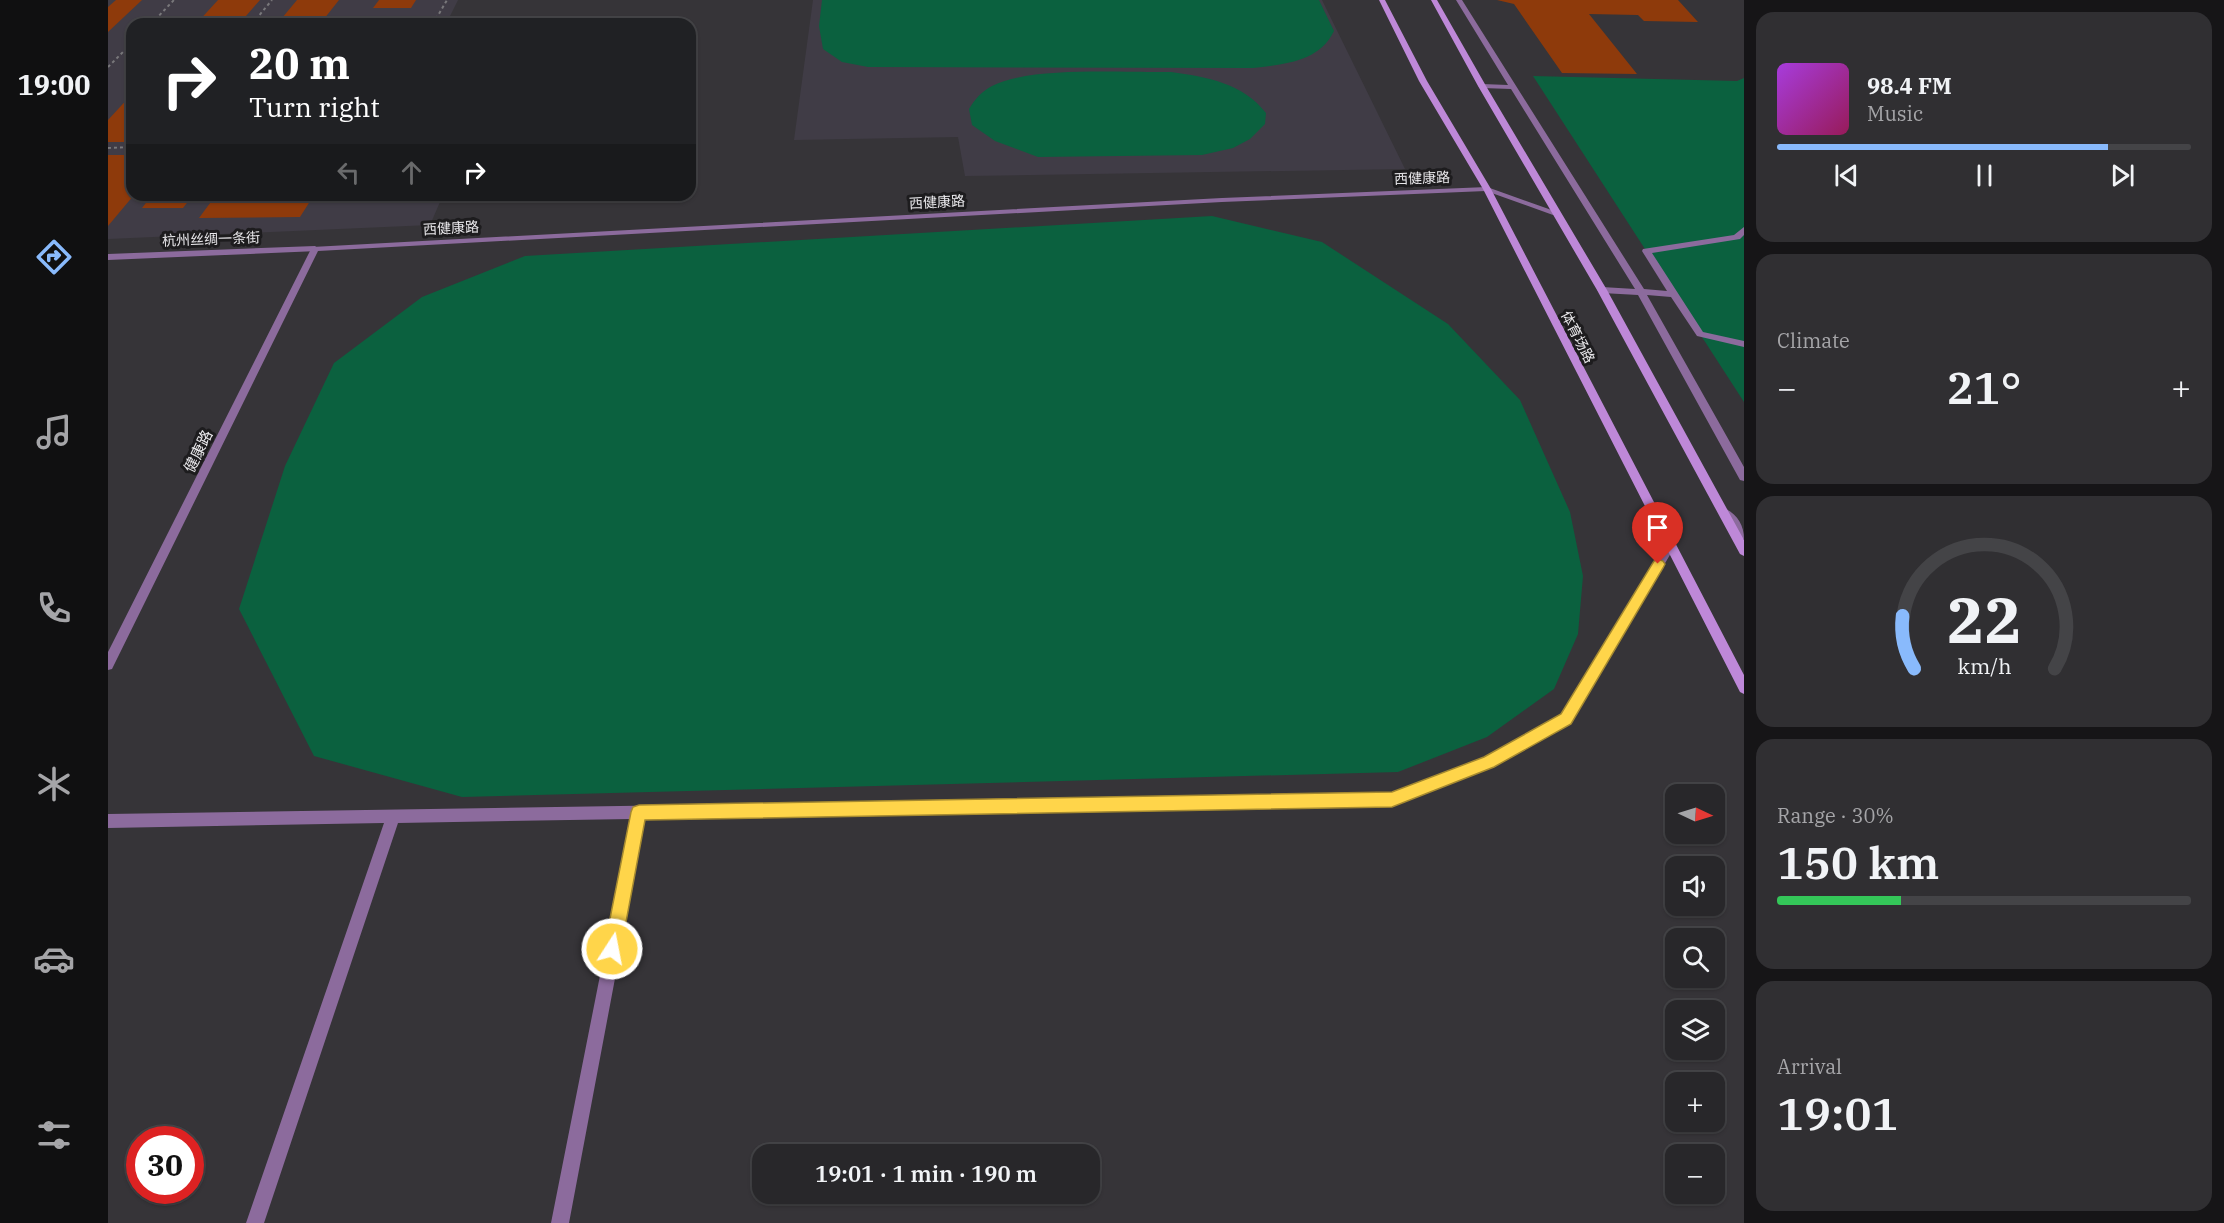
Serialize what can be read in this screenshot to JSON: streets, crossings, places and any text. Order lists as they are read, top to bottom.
{
  "streets": {
    "main road": ["体育场路"],
    "street": ["西健康路", "杭州丝绸一条街", "健康路"]
  },
  "crossings": [
    ["西健康路", "杭州丝绸一条街"],
    ["西健康路", "体育场路"],
    ["西健康路", "健康路"],
    ["杭州丝绸一条街", "健康路"]
  ],
  "north": "right",
  "page": {
    "tabs": "19:00",
    "turn": ["20 m", "Turn right"],
    "song": ["98.4 FM", "Music"],
    "tile": [
      "Climate",
      ["Range · 30%", "150 km"],
      ["Arrival", "19:01"]
    ],
    "heat": ["−", "21°", "+"],
    "map_buttons": ["+", "−"],
    "limit": "30",
    "trip": "19:01 · 1 min · 190 m",
    "gauge": ["22", "km/h"]
  }
}
